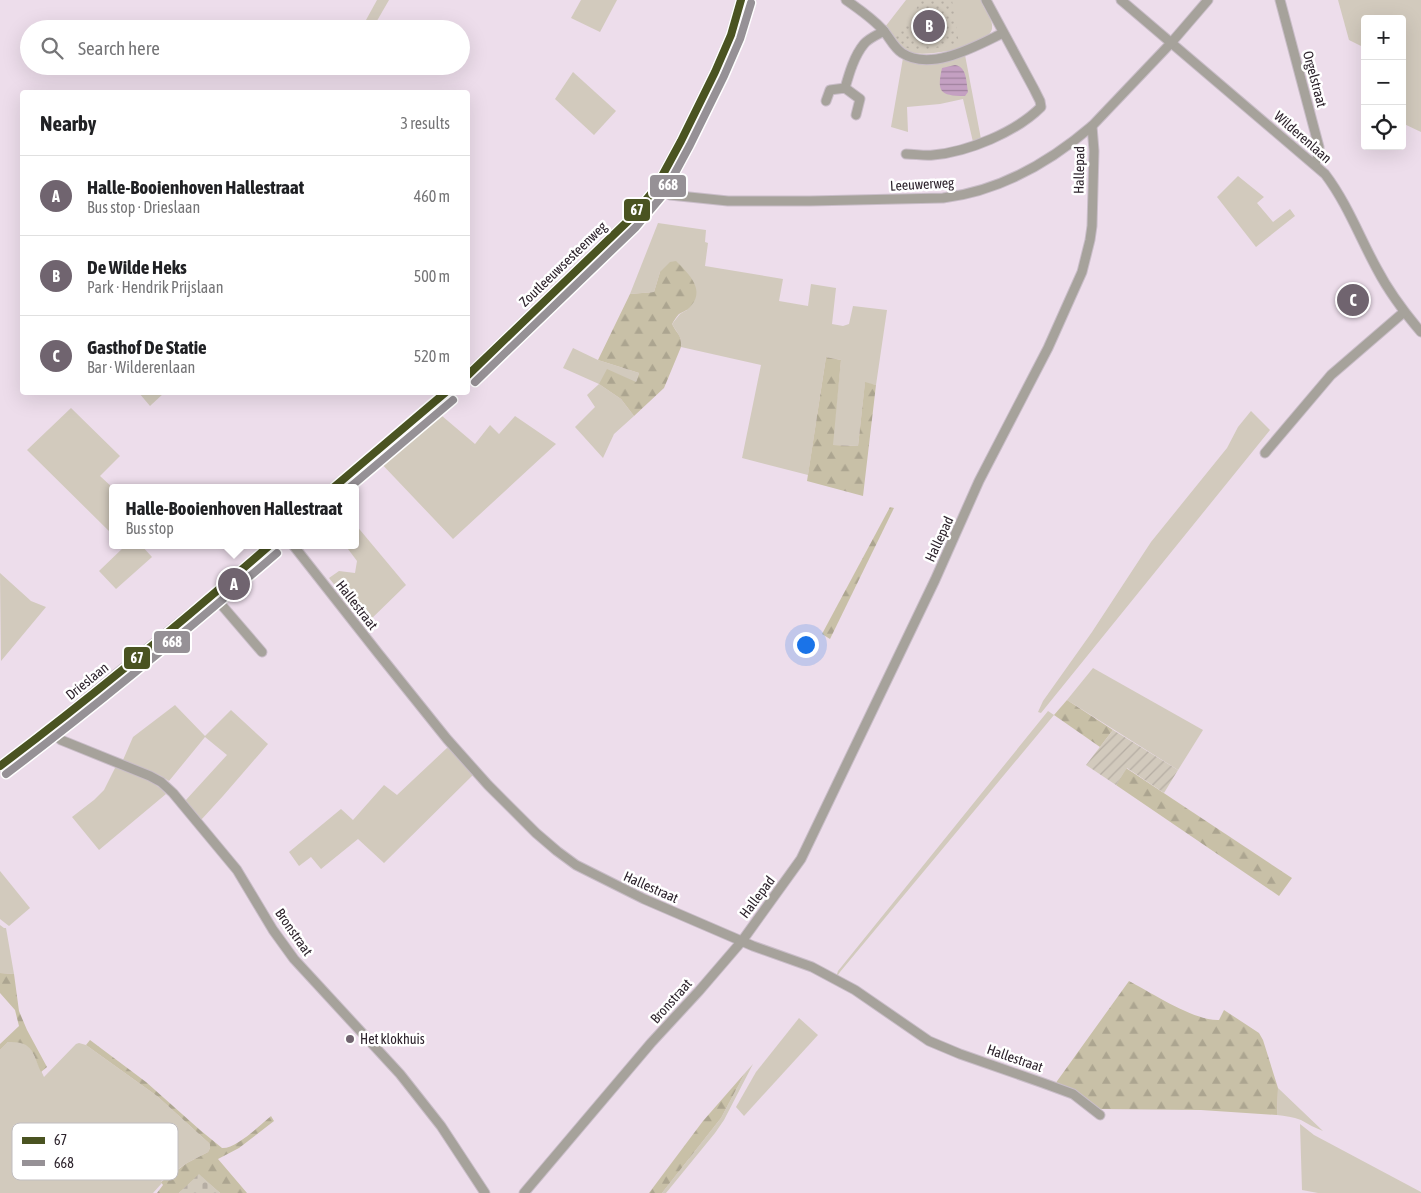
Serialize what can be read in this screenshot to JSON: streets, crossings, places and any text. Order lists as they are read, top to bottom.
{
  "streets": {
    "street": [
      "Orgelstraat",
      "Wilderenlaan",
      "Hallepad",
      "Leeuwerweg",
      "Zoutleeuwsesteenweg",
      "Hallestraat",
      "Drieslaan",
      "Bronstraat"
    ]
  },
  "crossings": [
    ["Orgelstraat", "Wilderenlaan"],
    ["Wilderenlaan", "Leeuwerweg"],
    ["Hallepad", "Leeuwerweg"],
    ["Hallepad", "Hallestraat"],
    ["Hallepad", "Bronstraat"],
    ["Leeuwerweg", "Zoutleeuwsesteenweg"],
    ["Hallestraat", "Bronstraat"],
    ["Drieslaan", "Bronstraat"]
  ],
  "places": ["Het klokhuis"],
  "lines": ["transit line 67", "transit line 668"],
  "legend": ["67", "668"],
  "page": {
    "pins": ["B", "C", "A"],
    "map_buttons": ["+", "−"],
    "search": "Search here",
    "heading": ["Nearby", "3 results"],
    "list": [
      {
        "mark": "A",
        "name": "Halle-Booienhoven Hallestraat",
        "note": "Bus stop · Drieslaan",
        "value": "460 m"
      },
      {
        "mark": "B",
        "name": "De Wilde Heks",
        "note": "Park · Hendrik Prijslaan",
        "value": "500 m"
      },
      {
        "mark": "C",
        "name": "Gasthof De Statie",
        "note": "Bar · Wilderenlaan",
        "value": "520 m"
      }
    ],
    "popup": ["Halle-Booienhoven Hallestraat", "Bus stop"]
  }
}
